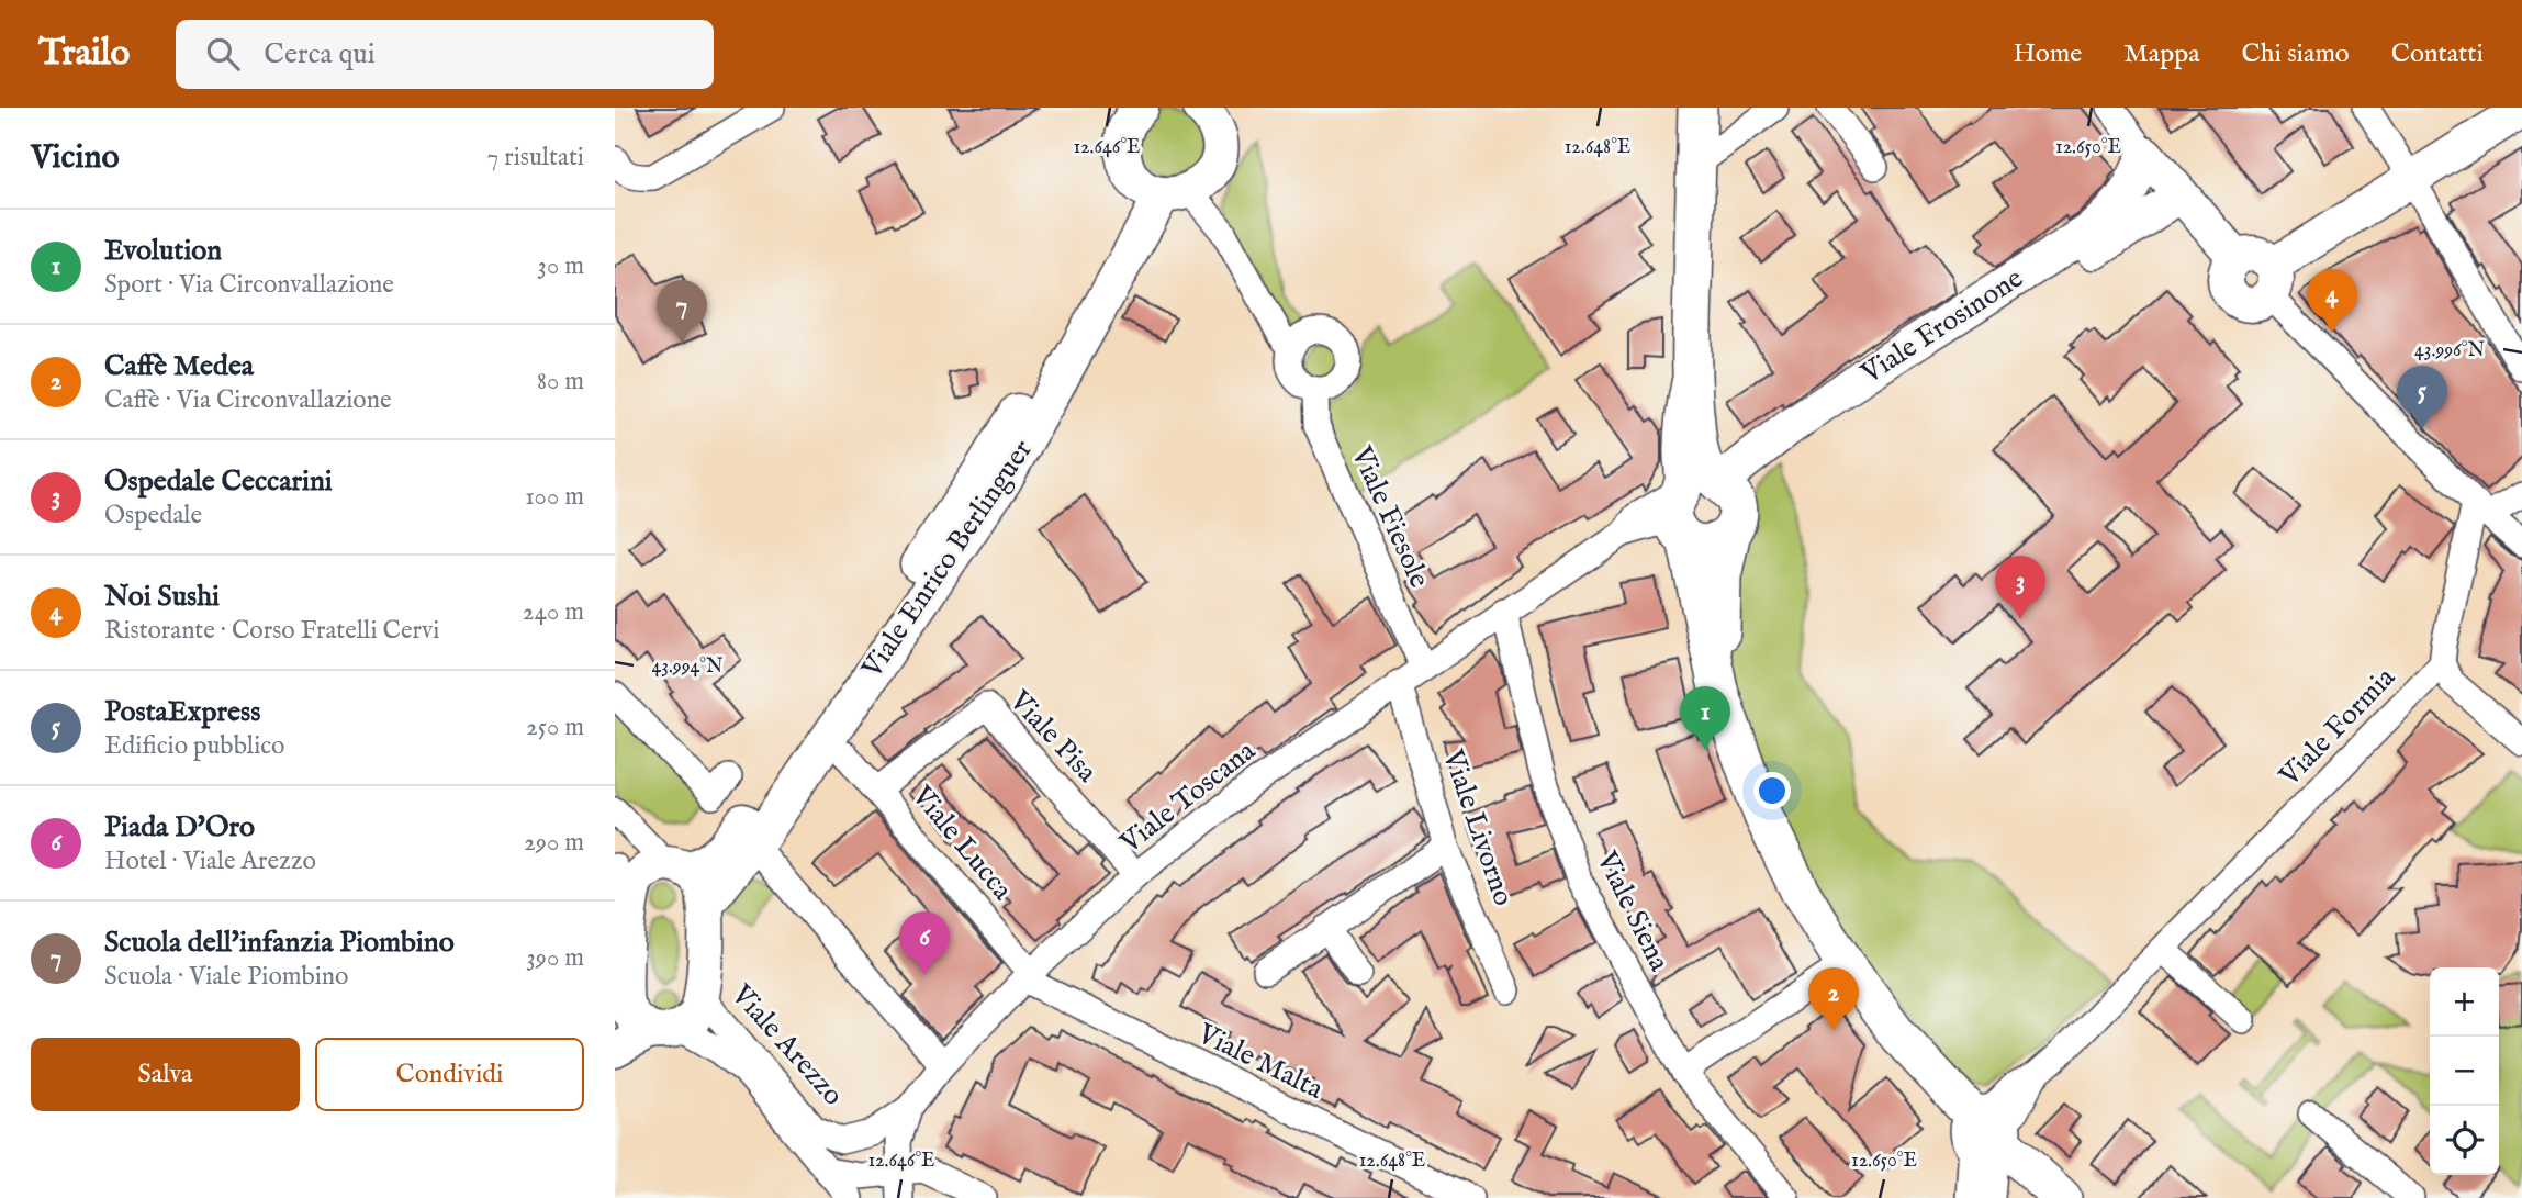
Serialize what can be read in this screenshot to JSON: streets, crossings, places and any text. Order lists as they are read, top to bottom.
{
  "streets": {
    "main road": ["Viale Frosinone", "Viale Enrico Berlinguer"],
    "street": [
      "Viale Fiesole",
      "Viale Formia",
      "Viale Pisa",
      "Viale Toscana",
      "Viale Livorno",
      "Viale Lucca",
      "Viale Siena",
      "Viale Arezzo",
      "Viale Malta"
    ]
  },
  "crossings": [
    ["Viale Frosinone", "Viale Toscana"],
    ["Viale Fiesole", "Viale Toscana"],
    ["Viale Pisa", "Viale Toscana"],
    ["Viale Pisa", "Viale Lucca"],
    ["Viale Toscana", "Viale Livorno"],
    ["Viale Toscana", "Viale Lucca"],
    ["Viale Toscana", "Viale Siena"],
    ["Viale Toscana", "Viale Arezzo"],
    ["Viale Toscana", "Viale Malta"],
    ["Viale Lucca", "Viale Malta"]
  ],
  "page": {
    "header": "Trailo",
    "search": "Cerca qui",
    "nav": [
      "Home",
      "Mappa",
      "Chi siamo",
      "Contatti"
    ],
    "heading": ["Vicino", "7 risultati"],
    "list": [
      {
        "mark": "1",
        "name": "Evolution",
        "note": "Sport · Via Circonvallazione",
        "value": "30 m"
      },
      {
        "mark": "2",
        "name": "Caffè Medea",
        "note": "Caffè · Via Circonvallazione",
        "value": "80 m"
      },
      {
        "mark": "3",
        "name": "Ospedale Ceccarini",
        "note": "Ospedale",
        "value": "100 m"
      },
      {
        "mark": "4",
        "name": "Noi Sushi",
        "note": "Ristorante · Corso Fratelli Cervi",
        "value": "240 m"
      },
      {
        "mark": "5",
        "name": "PostaExpress",
        "note": "Edificio pubblico",
        "value": "250 m"
      },
      {
        "mark": "6",
        "name": "Piada D'Oro",
        "note": "Hotel · Viale Arezzo",
        "value": "290 m"
      },
      {
        "mark": "7",
        "name": "Scuola dell'infanzia Piombino",
        "note": "Scuola · Viale Piombino",
        "value": "390 m"
      }
    ],
    "pins": [
      "4",
      "7",
      "5",
      "3",
      "1",
      "6",
      "2"
    ],
    "map_buttons": ["+", "−"],
    "buttons": ["Salva", "Condividi"]
  },
  "coordinates": [
    "12.646°E",
    "12.648°E",
    "12.650°E",
    "43.996°N",
    "43.994°N"
  ]
}
